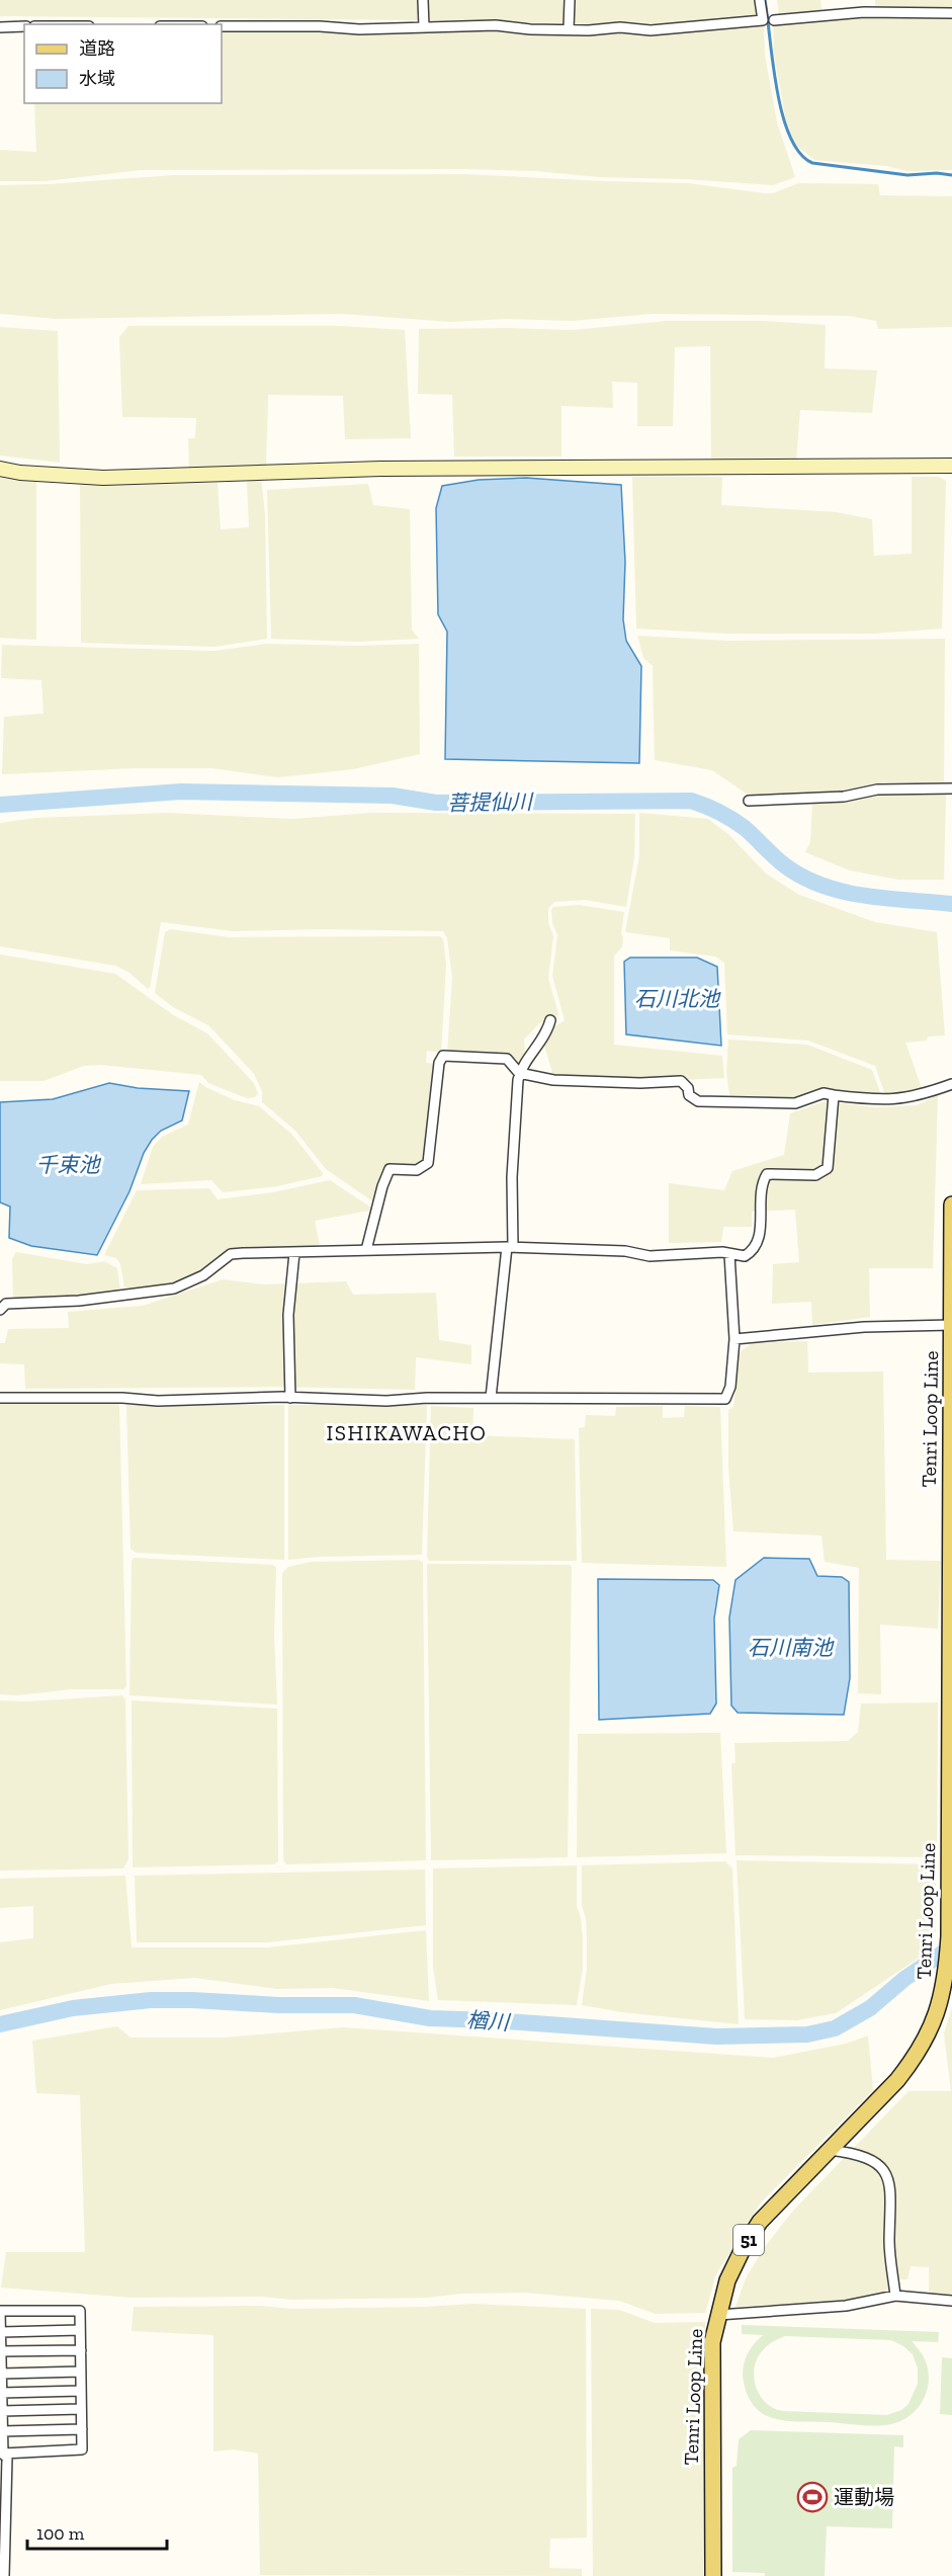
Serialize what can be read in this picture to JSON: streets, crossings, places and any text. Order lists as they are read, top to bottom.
{
  "streets": {
    "main road": ["Tenri Loop Line", "51"]
  },
  "districts": ["ISHIKAWACHO"],
  "water": [
    "菩提仙川",
    "石川北池",
    "千束池",
    "石川南池",
    "楢川"
  ],
  "places": {
    "sports": ["運動場"]
  },
  "legend": ["道路", "水域"],
  "scale_bar": "100 m"
}
